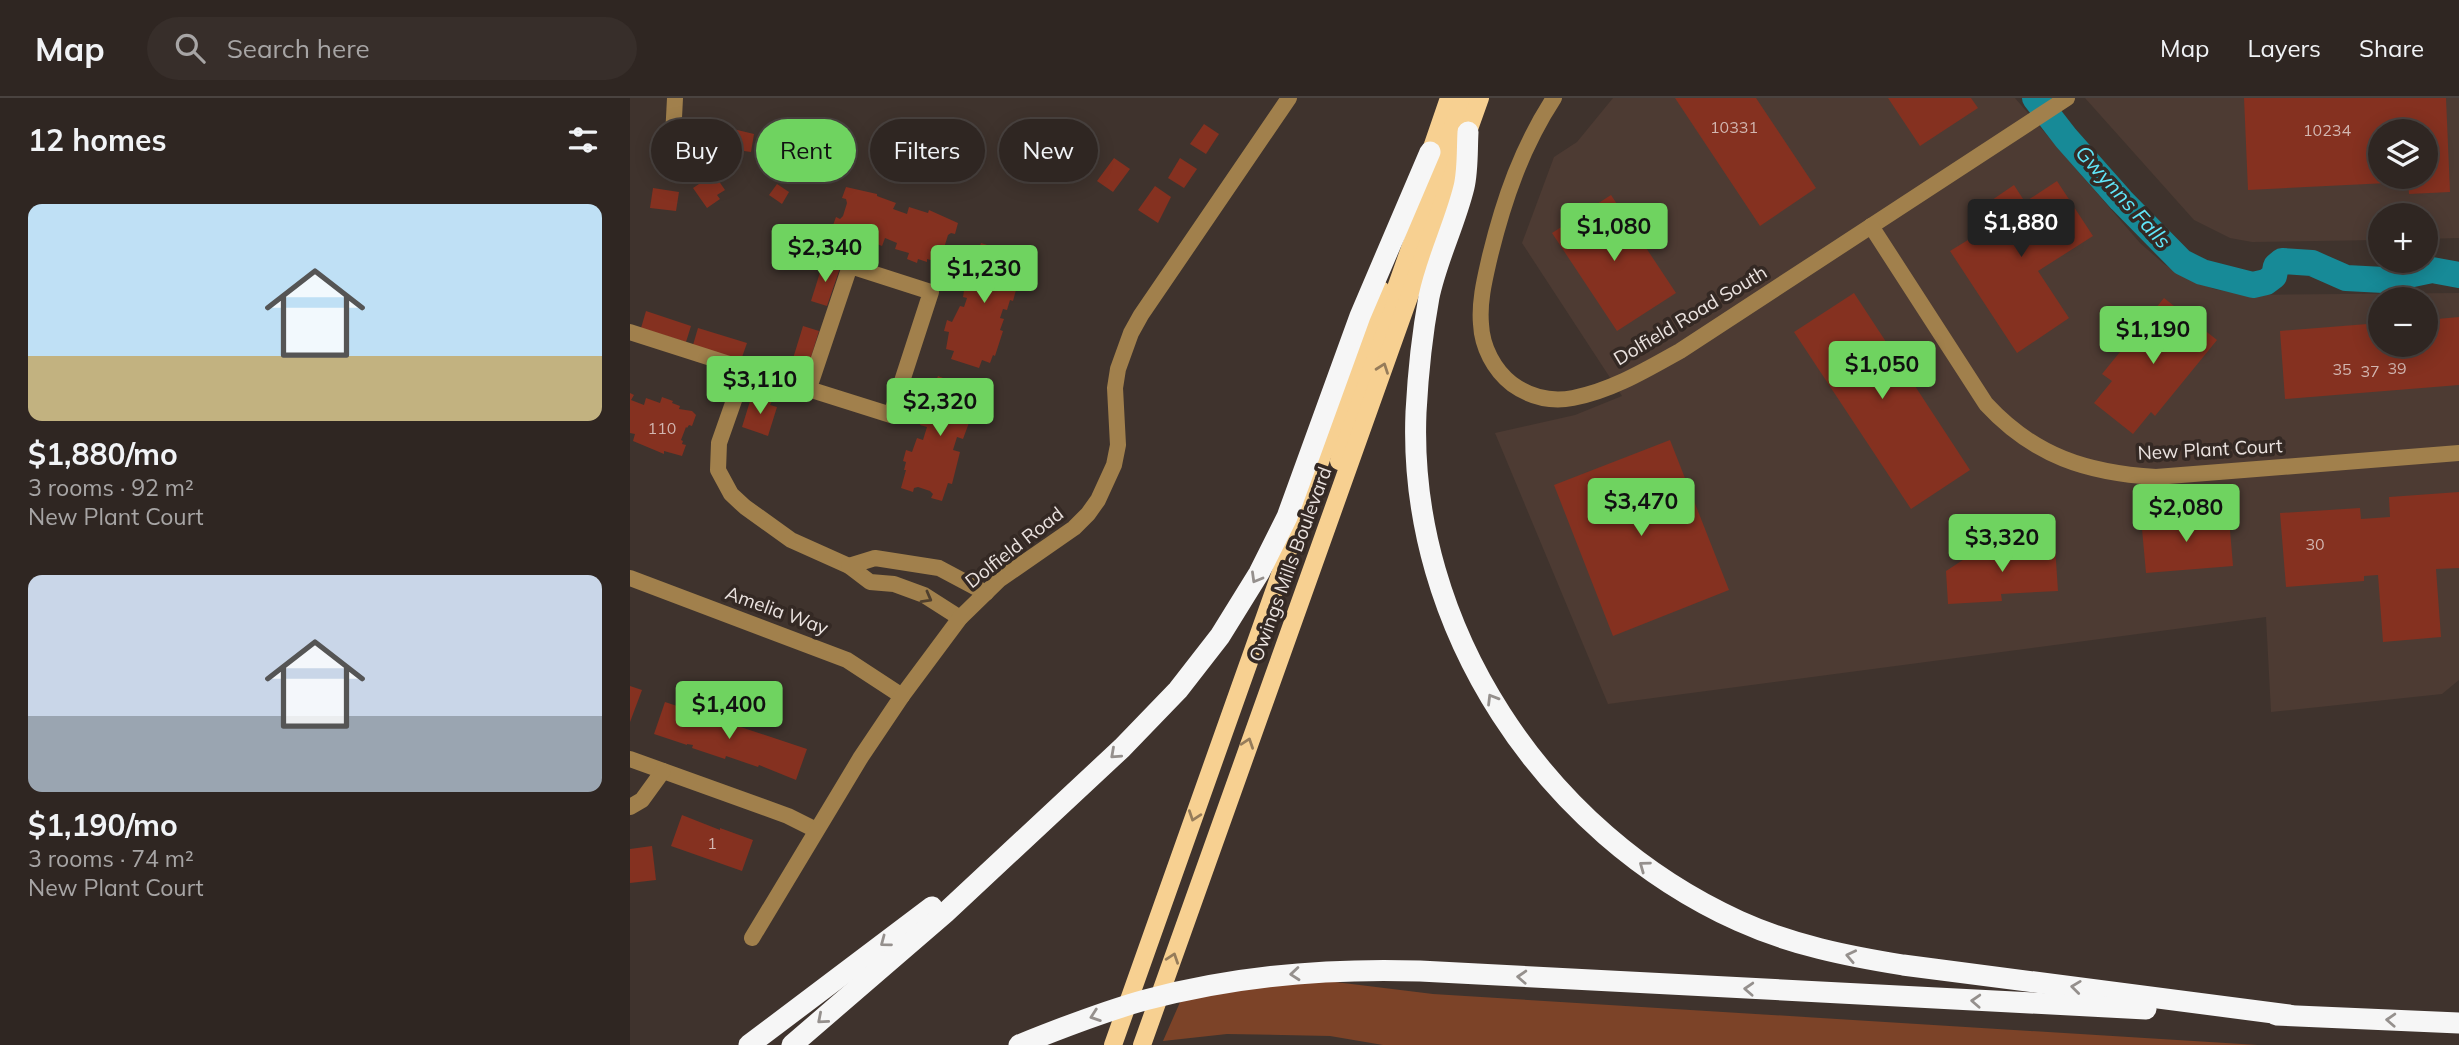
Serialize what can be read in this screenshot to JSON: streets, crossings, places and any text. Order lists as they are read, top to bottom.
{
  "streets": {
    "main road": ["Owings Mills Boulevard"],
    "street": [
      "Dolfield Road South",
      "New Plant Court",
      "Dolfield Road",
      "Amelia Way"
    ]
  },
  "crossings": [
    ["Dolfield Road South", "New Plant Court"],
    ["Dolfield Road", "Amelia Way"]
  ],
  "water": ["Gwynns Falls"],
  "house_numbers": [
    "10331",
    "10234",
    "39",
    "35",
    "37",
    "110",
    "30",
    "1"
  ],
  "page": {
    "header": "Map",
    "search": "Search here",
    "nav": ["Map", "Layers", "Share"],
    "heading": "12 homes",
    "map_buttons": ["+", "−"],
    "chip": [
      "Buy",
      "Rent",
      "Filters",
      "New"
    ],
    "list": [
      {
        "name": "$1,880/mo",
        "note": "3 rooms · 92 m² · New Plant Court"
      },
      {
        "name": "$1,190/mo",
        "note": "3 rooms · 74 m² · New Plant Court"
      }
    ],
    "price": [
      "$1,880",
      "$1,080",
      "$2,340",
      "$1,230",
      "$1,190",
      "$1,050",
      "$3,110",
      "$2,320",
      "$3,470",
      "$2,080",
      "$3,320",
      "$1,400"
    ]
  }
}
